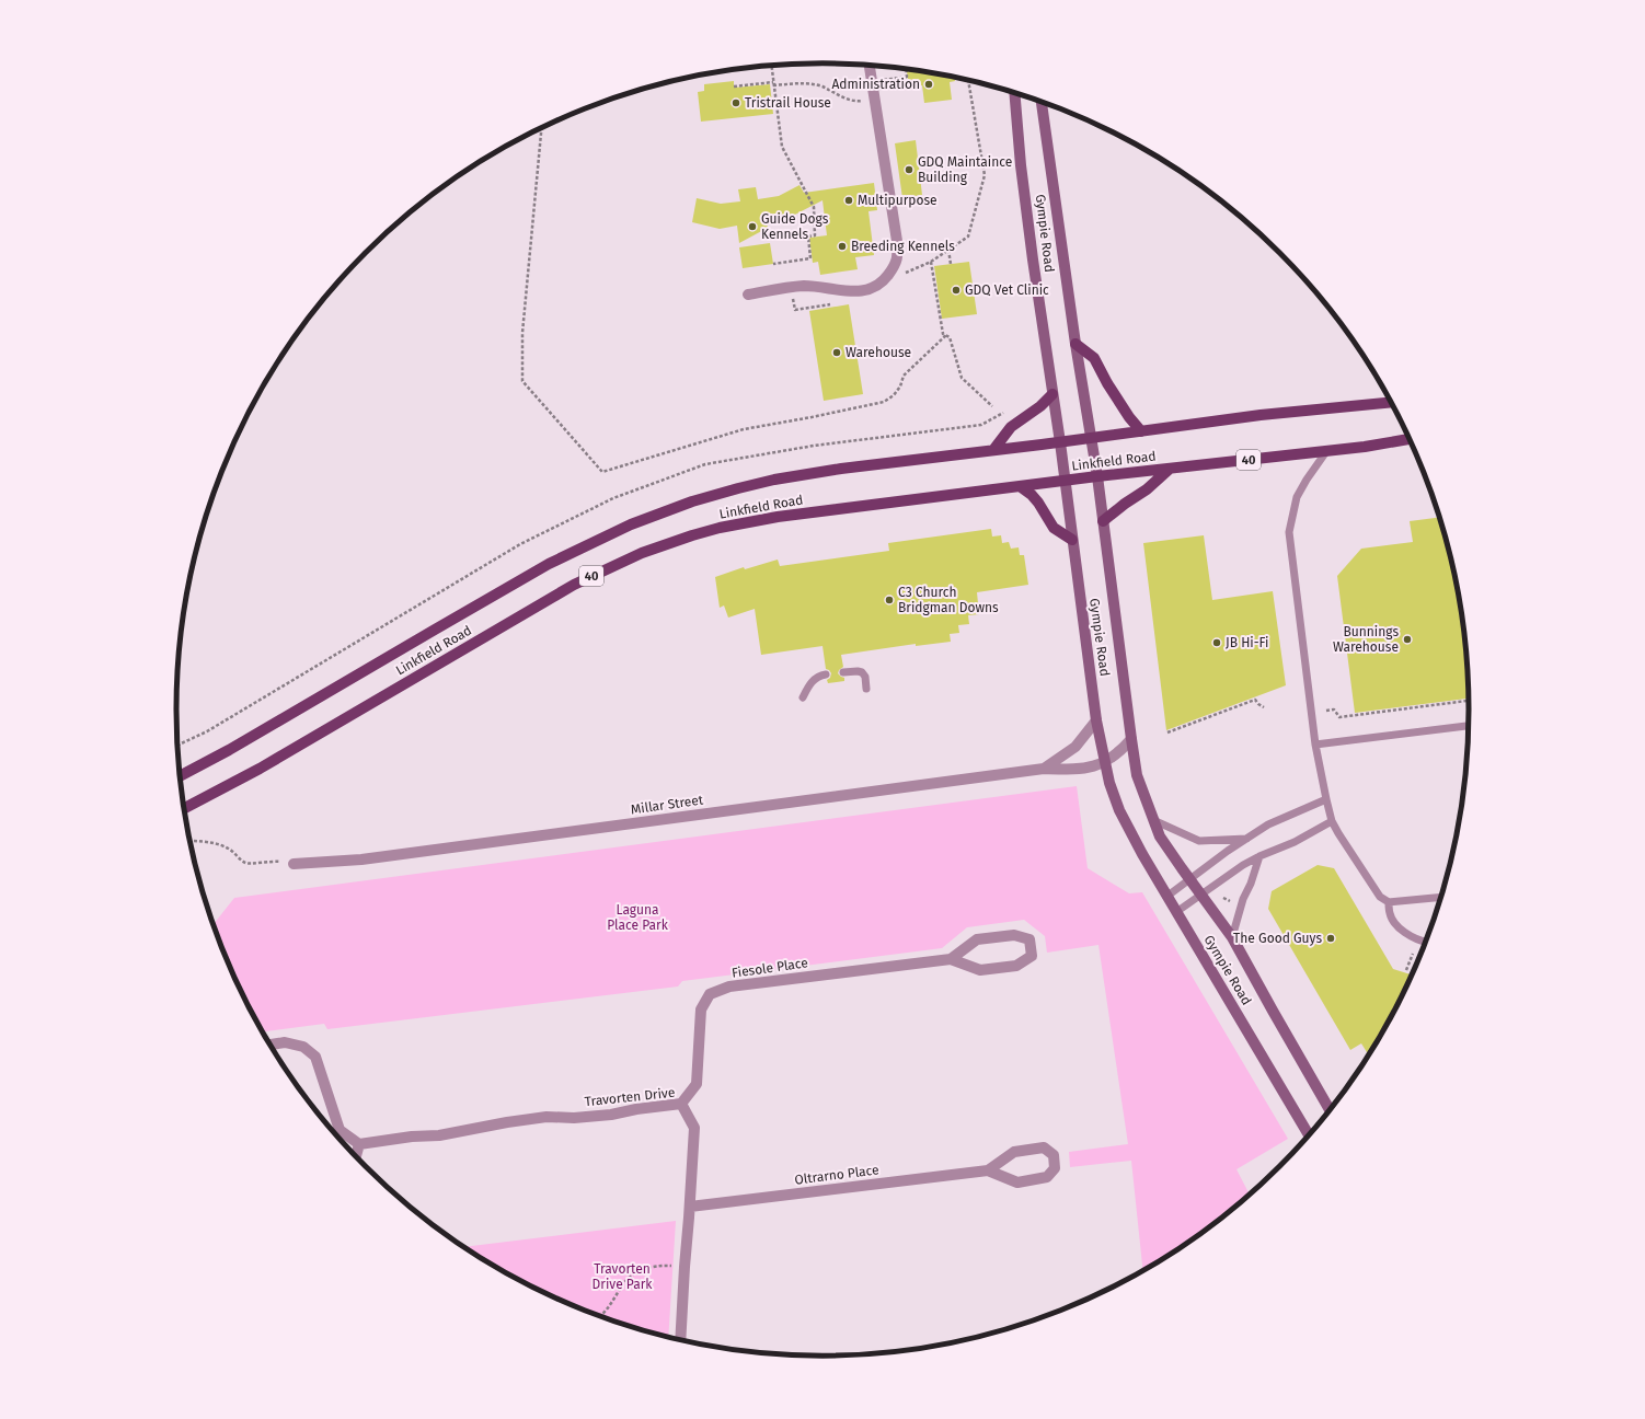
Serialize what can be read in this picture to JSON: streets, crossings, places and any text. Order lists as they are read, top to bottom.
{
  "streets": {
    "main road": ["Gympie Road", "40", "Linkfield Road"],
    "street": [
      "Millar Street",
      "Fiesole Place",
      "Travorten Drive",
      "Oltrarno Place"
    ]
  },
  "crossings": [
    ["Gympie Road", "Linkfield Road"],
    ["Gympie Road", "Millar Street"],
    ["Fiesole Place", "Travorten Drive"],
    ["Travorten Drive", "Oltrarno Place"]
  ],
  "parks": ["Laguna Place Park", "Travorten Drive Park"],
  "places": [
    "Administration",
    "Tristrail House",
    "GDQ Maintaince Building",
    "Multipurpose",
    "Guide Dogs Kennels",
    "Breeding Kennels",
    "GDQ Vet Clinic",
    "Warehouse",
    "C3 Church Bridgman Downs",
    "Bunnings Warehouse",
    "JB Hi-Fi",
    "The Good Guys"
  ]
}
